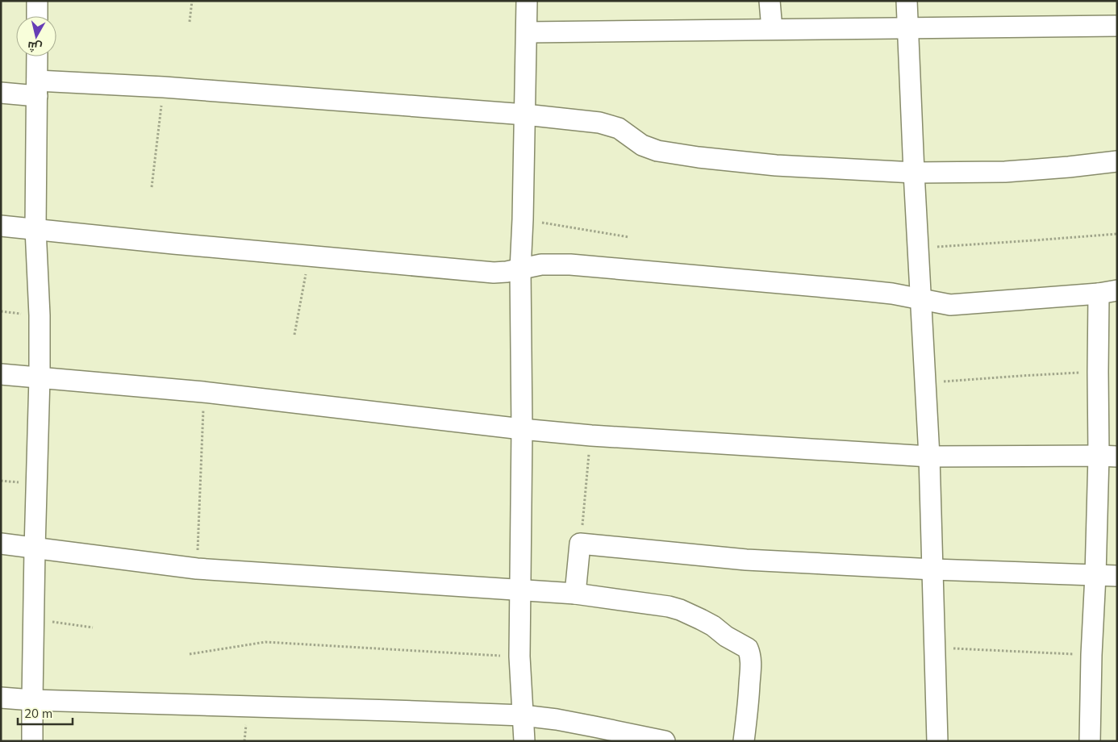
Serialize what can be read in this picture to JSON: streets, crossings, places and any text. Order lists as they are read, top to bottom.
{
  "scale_bar": "20 m",
  "north": "bottom"
}
